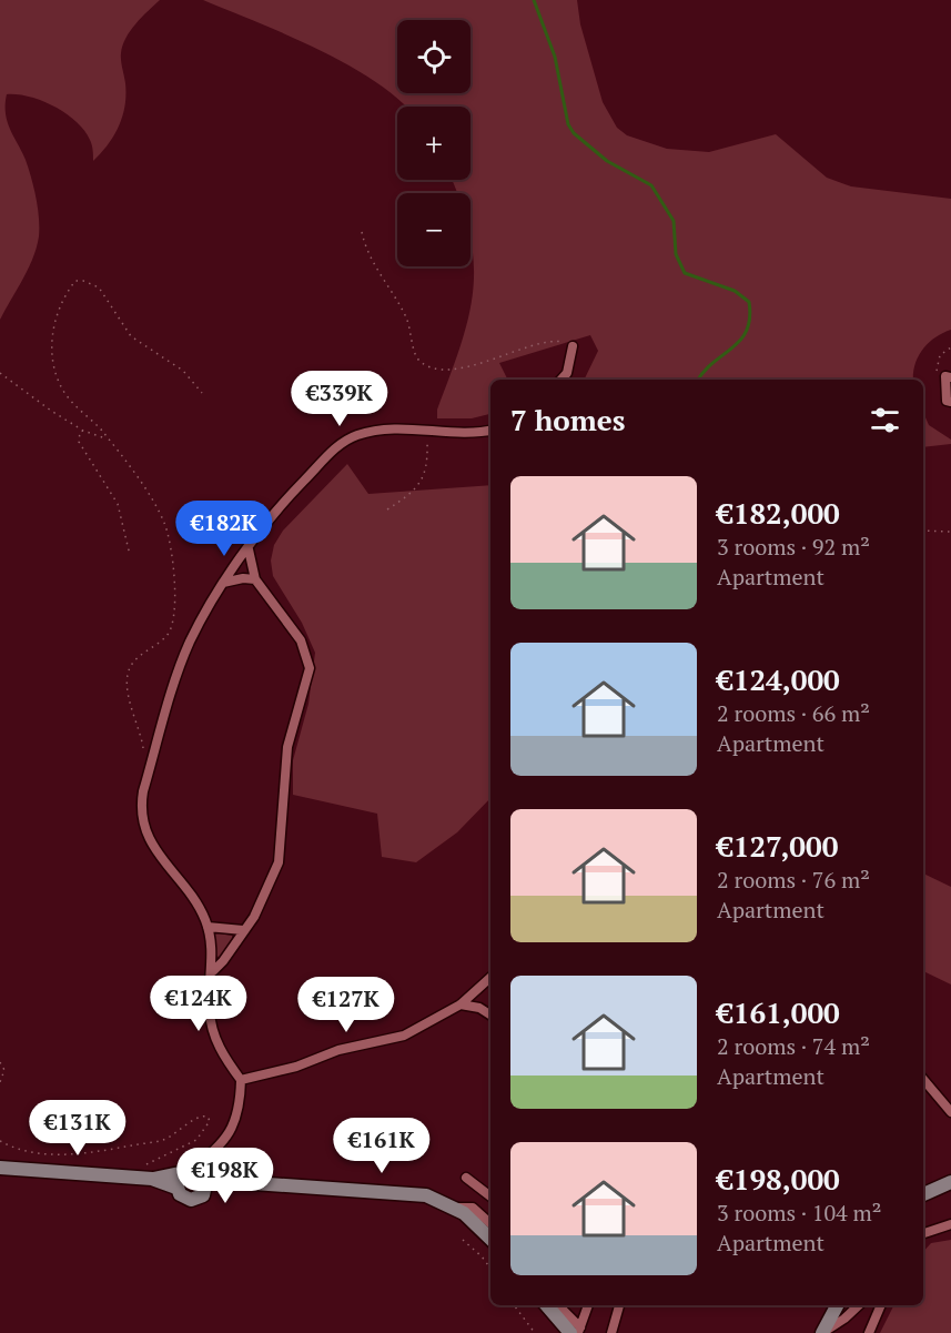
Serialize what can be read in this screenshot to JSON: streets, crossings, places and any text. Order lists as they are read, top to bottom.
{
  "page": {
    "map_buttons": ["+", "−"],
    "price": [
      "€339K",
      "€182K",
      "€124K",
      "€127K",
      "€131K",
      "€161K",
      "€198K"
    ],
    "heading": "7 homes",
    "list": [
      {
        "name": "€182,000",
        "note": "3 rooms · 92 m² · Apartment"
      },
      {
        "name": "€124,000",
        "note": "2 rooms · 66 m² · Apartment"
      },
      {
        "name": "€127,000",
        "note": "2 rooms · 76 m² · Apartment"
      },
      {
        "name": "€161,000",
        "note": "2 rooms · 74 m² · Apartment"
      },
      {
        "name": "€198,000",
        "note": "3 rooms · 104 m² · Apartment"
      }
    ]
  }
}
